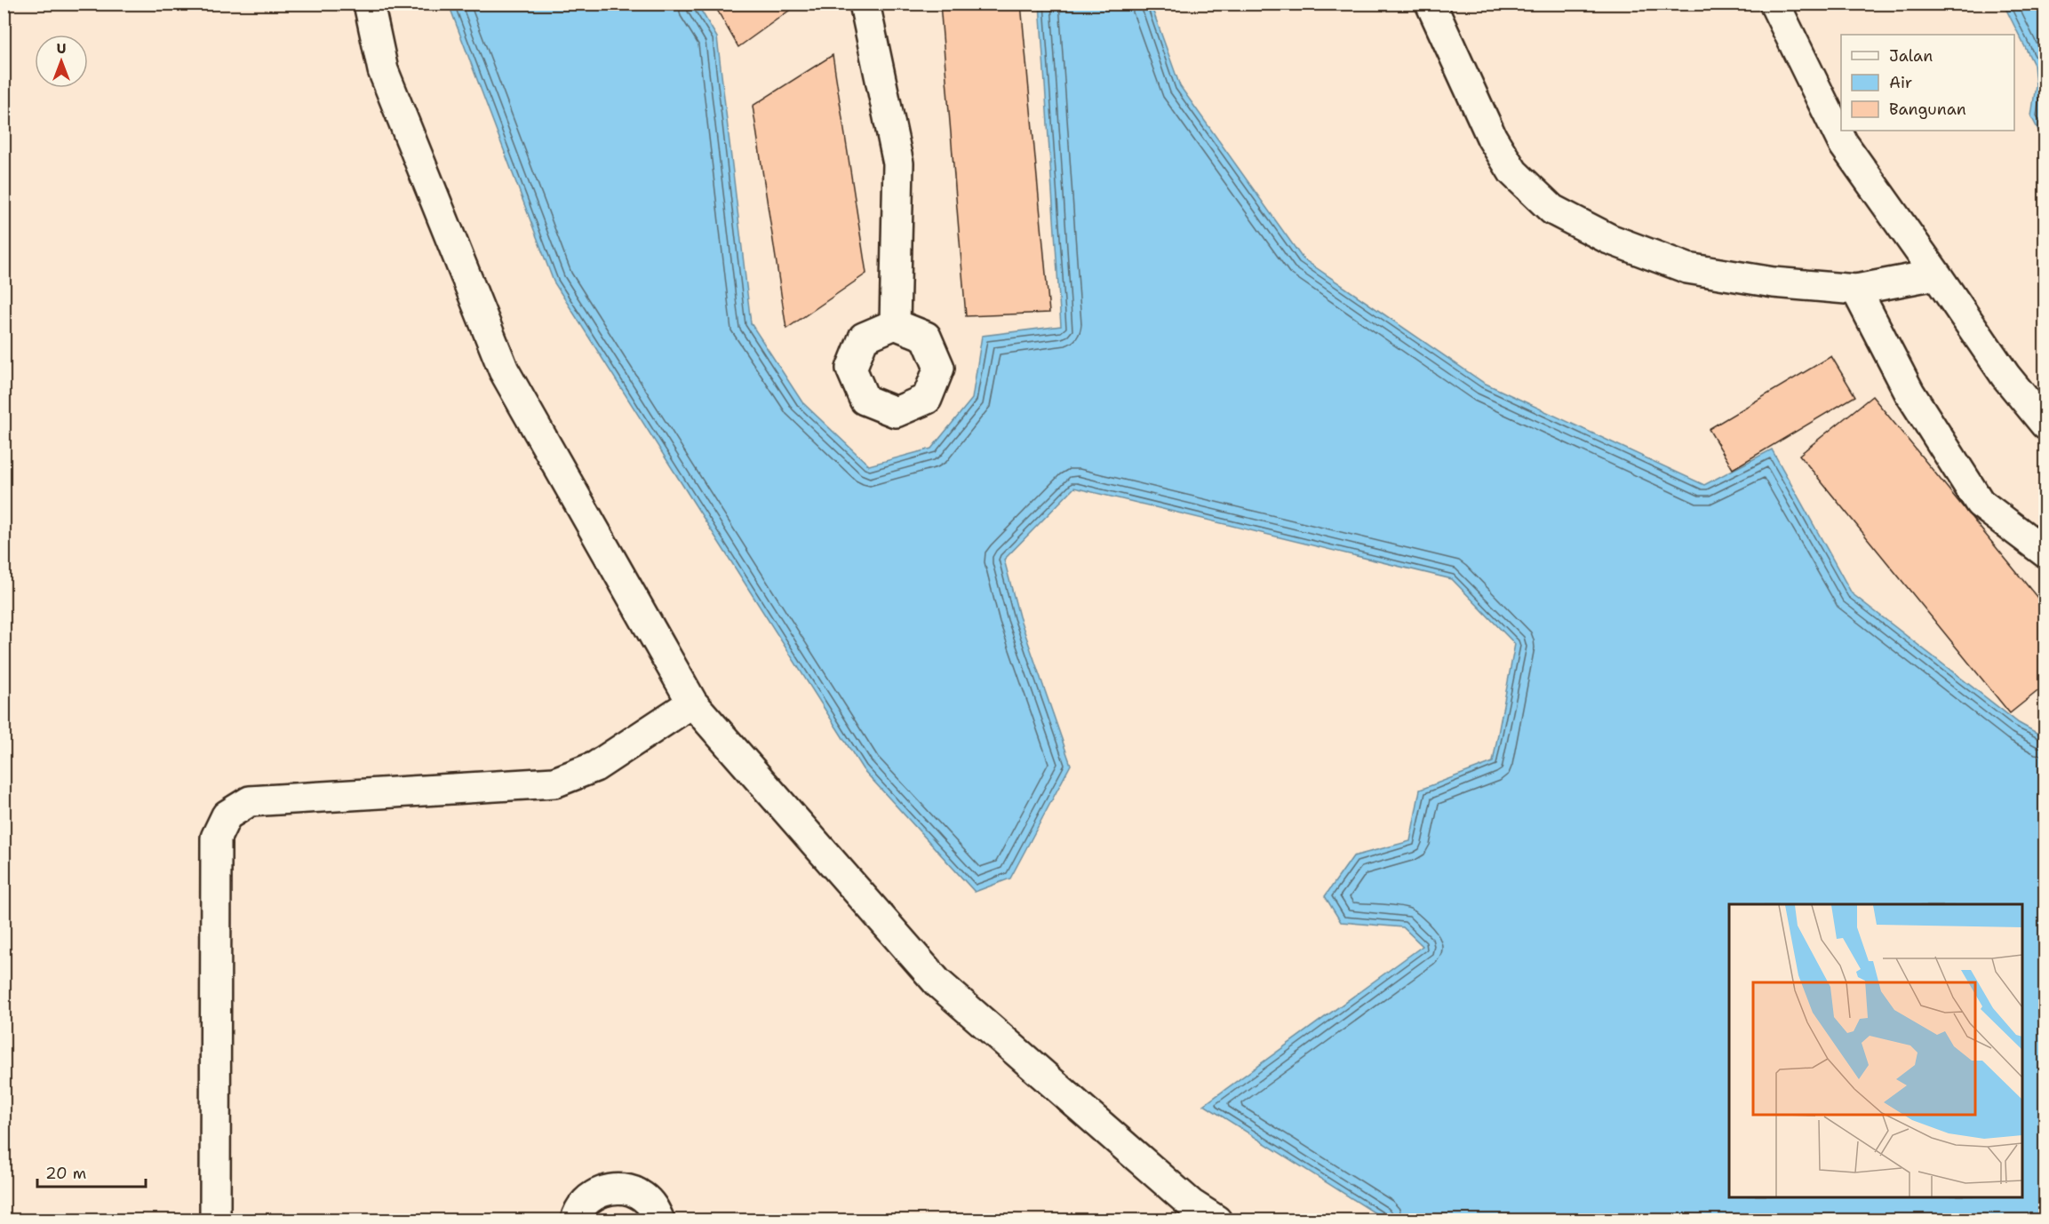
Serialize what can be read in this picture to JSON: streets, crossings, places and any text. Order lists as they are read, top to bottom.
{
  "legend": ["Jalan", "Air", "Bangunan"],
  "scale_bar": "20 m",
  "north": "top"
}
